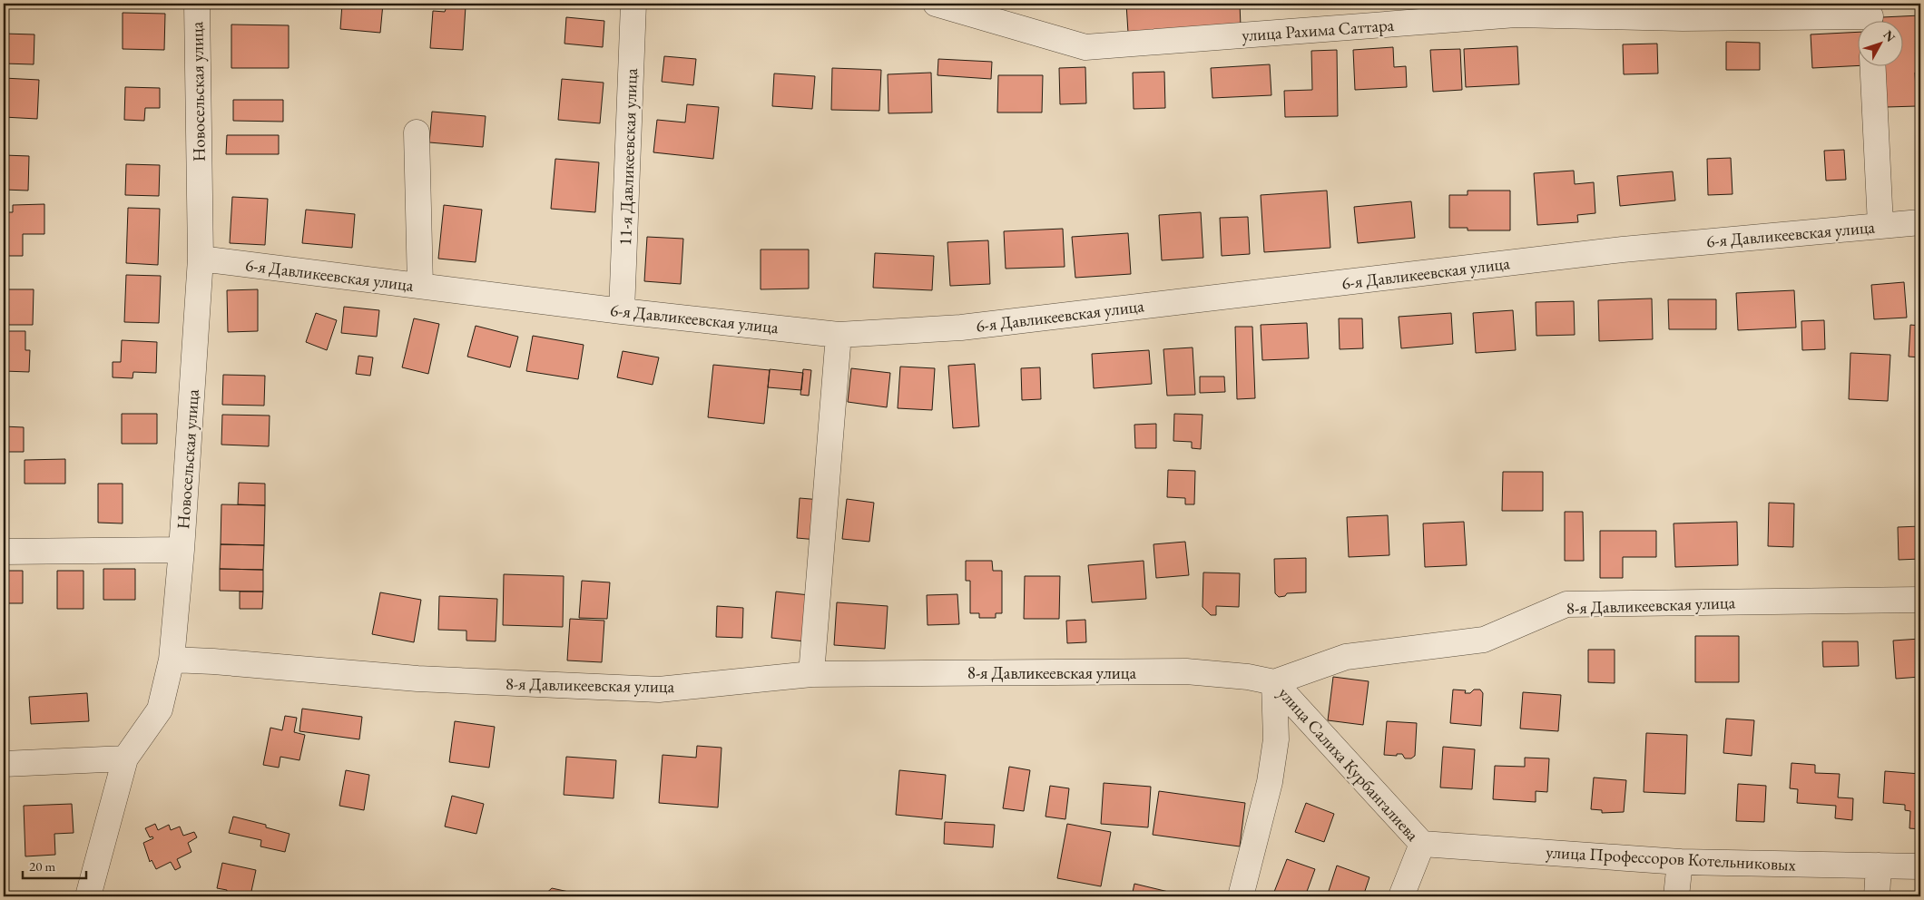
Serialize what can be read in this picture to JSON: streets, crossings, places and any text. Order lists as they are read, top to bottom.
{
  "streets": {
    "street": [
      "улица Рахима Саттара",
      "Новосельская улица",
      "11-я Давликеевская улица",
      "6-я Давликеевская улица",
      "8-я Давликеевская улица",
      "улица Салиха Курбангалиева",
      "улица Профессоров Котельниковых"
    ]
  },
  "crossings": [
    ["Новосельская улица", "6-я Давликеевская улица"],
    ["Новосельская улица", "8-я Давликеевская улица"],
    ["11-я Давликеевская улица", "6-я Давликеевская улица"],
    ["8-я Давликеевская улица", "улица Салиха Курбангалиева"],
    ["улица Салиха Курбангалиева", "улица Профессоров Котельниковых"]
  ],
  "scale_bar": "20 m",
  "north": "top right"
}
